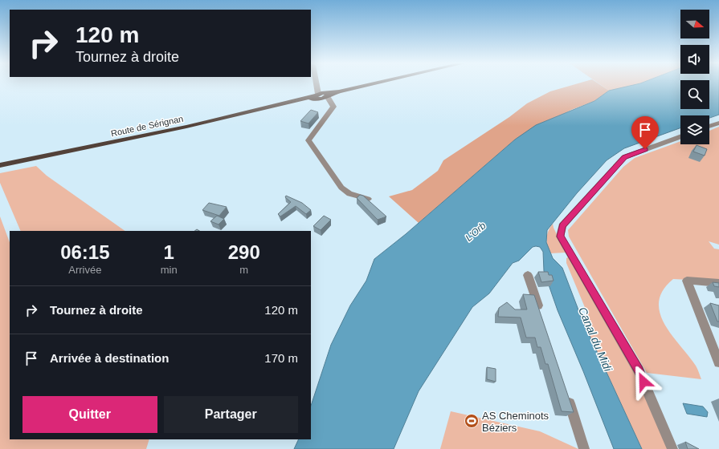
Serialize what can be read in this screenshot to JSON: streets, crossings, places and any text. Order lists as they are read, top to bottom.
{
  "streets": {
    "main road": ["Route de Sérignan"]
  },
  "water": ["L'Orb", "Canal du Midi"],
  "places": {
    "sports": ["AS Cheminots Béziers"]
  },
  "north": "right",
  "page": {
    "turn": ["120 m", "Tournez à droite"],
    "eta": [
      "06:15",
      "Arrivée",
      "1",
      "min",
      "290",
      "m"
    ],
    "list": [
      {
        "name": "Tournez à droite",
        "value": "120 m"
      },
      {
        "name": "Arrivée à destination",
        "value": "170 m"
      }
    ],
    "buttons": ["Quitter", "Partager"]
  }
}
